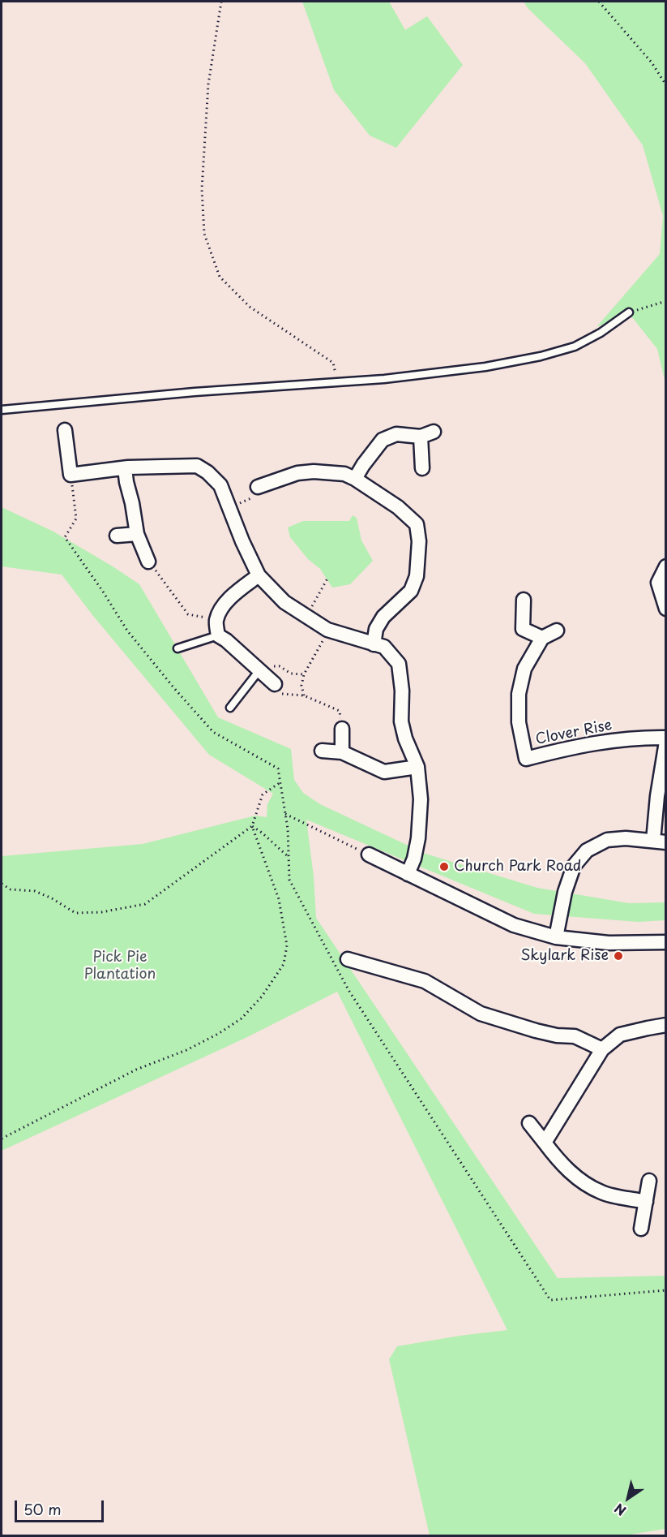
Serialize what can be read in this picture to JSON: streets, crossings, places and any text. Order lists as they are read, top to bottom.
{
  "streets": {
    "street": ["Clover Rise"]
  },
  "parks": ["Pick Pie Plantation"],
  "places": ["Church Park Road", "Skylark Rise"],
  "scale_bar": "50 m",
  "north": "bottom left"
}
